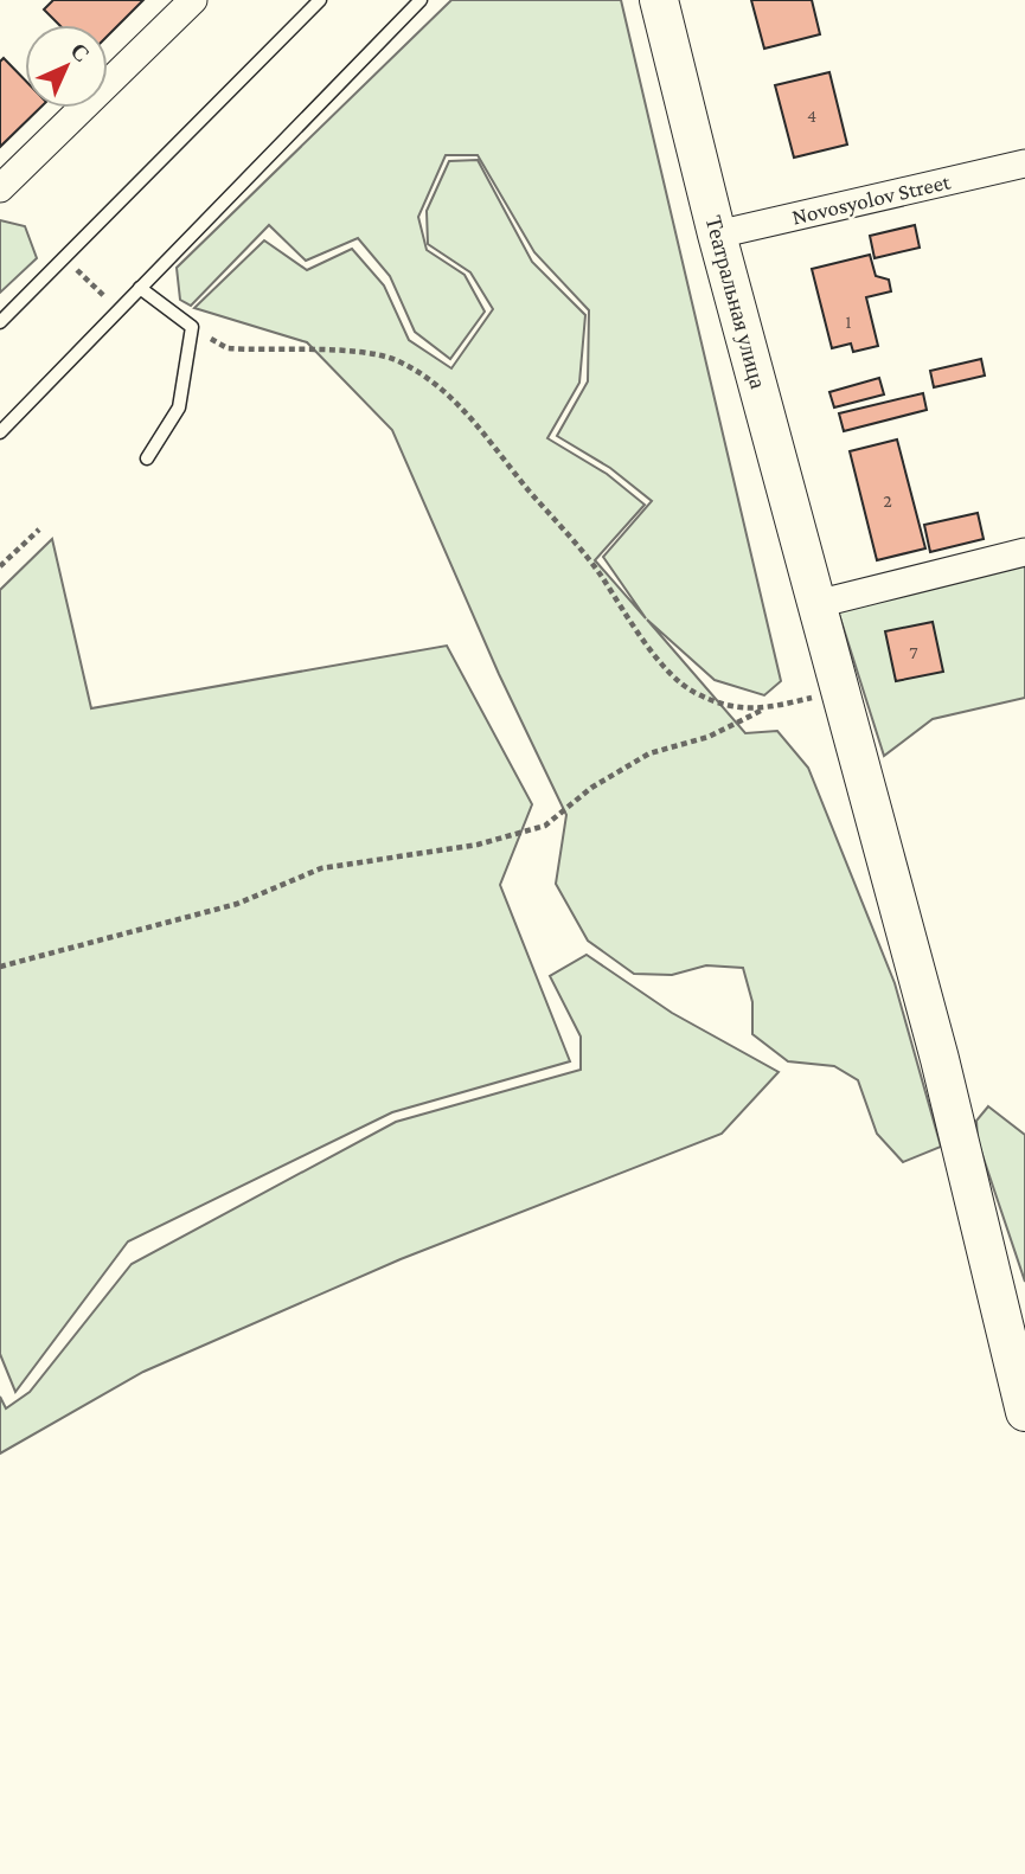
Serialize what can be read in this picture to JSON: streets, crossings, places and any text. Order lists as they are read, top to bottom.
{
  "streets": {
    "main road": ["Театральная улица"],
    "street": ["Novosyolov Street"]
  },
  "crossings": [
    ["Novosyolov Street", "Театральная улица"]
  ],
  "house_numbers": [
    "4",
    "1",
    "2",
    "7"
  ],
  "north": "top right"
}
